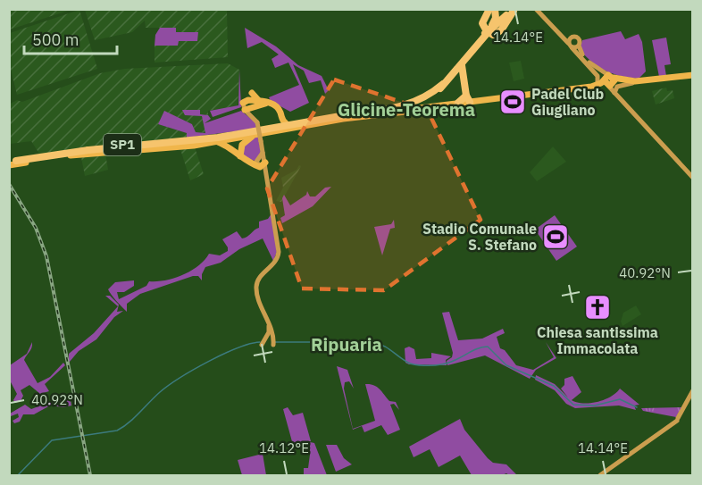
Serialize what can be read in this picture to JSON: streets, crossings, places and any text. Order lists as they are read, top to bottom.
{
  "streets": {
    "main road": ["SP1"]
  },
  "districts": ["Glicine-Teorema", "Ripuaria"],
  "places": {
    "sports": ["Padel Club Giugliano", "Stadio Comunale S. Stefano"],
    "church": ["Chiesa santissima Immacolata"]
  },
  "scale_bar": "500 m",
  "coordinates": ["14.14°E", "40.92°N", "14.12°E"]
}
